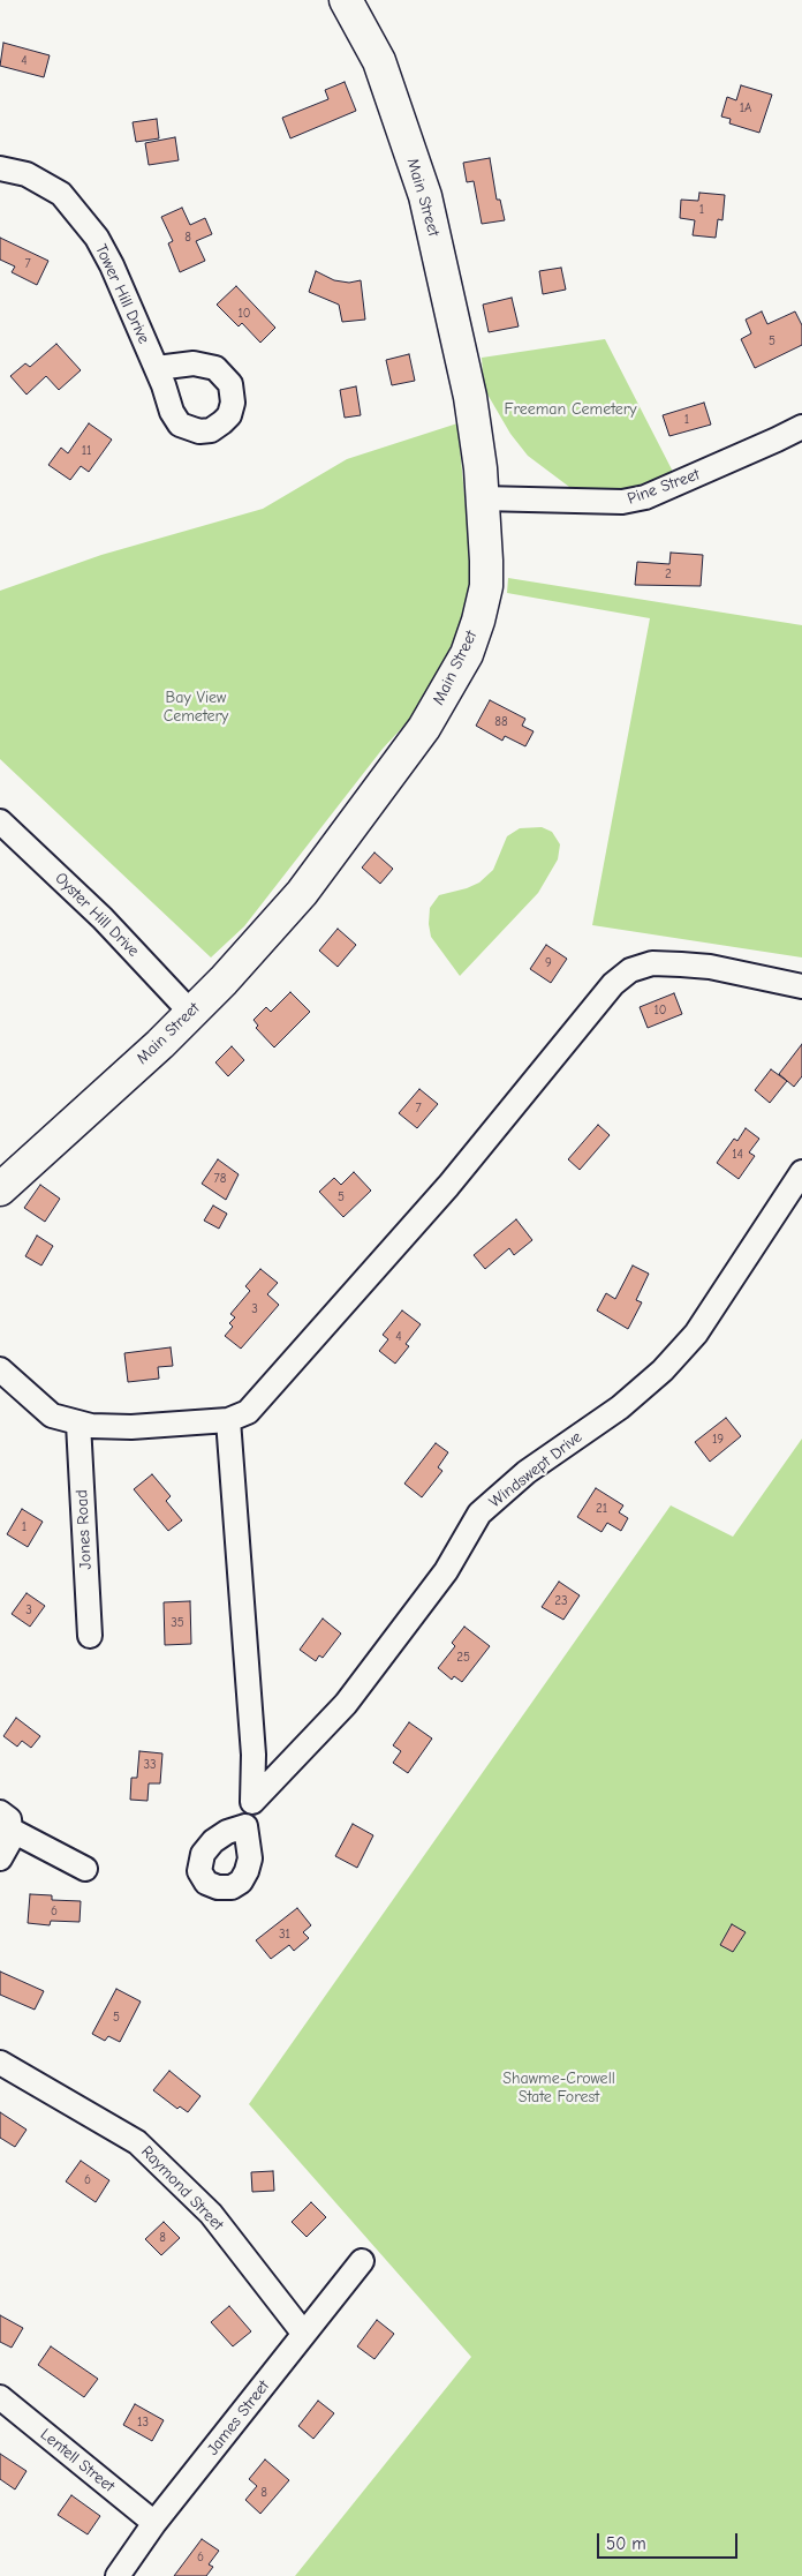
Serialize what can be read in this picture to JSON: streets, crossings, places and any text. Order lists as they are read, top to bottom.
{
  "streets": {
    "main road": ["Main Street"],
    "street": [
      "Tower Hill Drive",
      "Pine Street",
      "Oyster Hill Drive",
      "Windswept Drive",
      "Jones Road",
      "Raymond Street",
      "James Street",
      "Lentell Street"
    ]
  },
  "crossings": [
    ["Main Street", "Pine Street"],
    ["Main Street", "Oyster Hill Drive"],
    ["Raymond Street", "James Street"],
    ["James Street", "Lentell Street"]
  ],
  "parks": ["Freeman Cemetery", "Bay View Cemetery", "Shawme-Crowell State Forest"],
  "house_numbers": [
    "4",
    "1A",
    "1",
    "8",
    "7",
    "10",
    "5",
    "1",
    "11",
    "2",
    "88",
    "9",
    "10",
    "7",
    "14",
    "78",
    "5",
    "3",
    "4",
    "19",
    "21",
    "1",
    "23",
    "3",
    "35",
    "25",
    "33",
    "6",
    "31",
    "5",
    "6",
    "8",
    "13",
    "8",
    "6"
  ],
  "scale_bar": "50 m"
}
